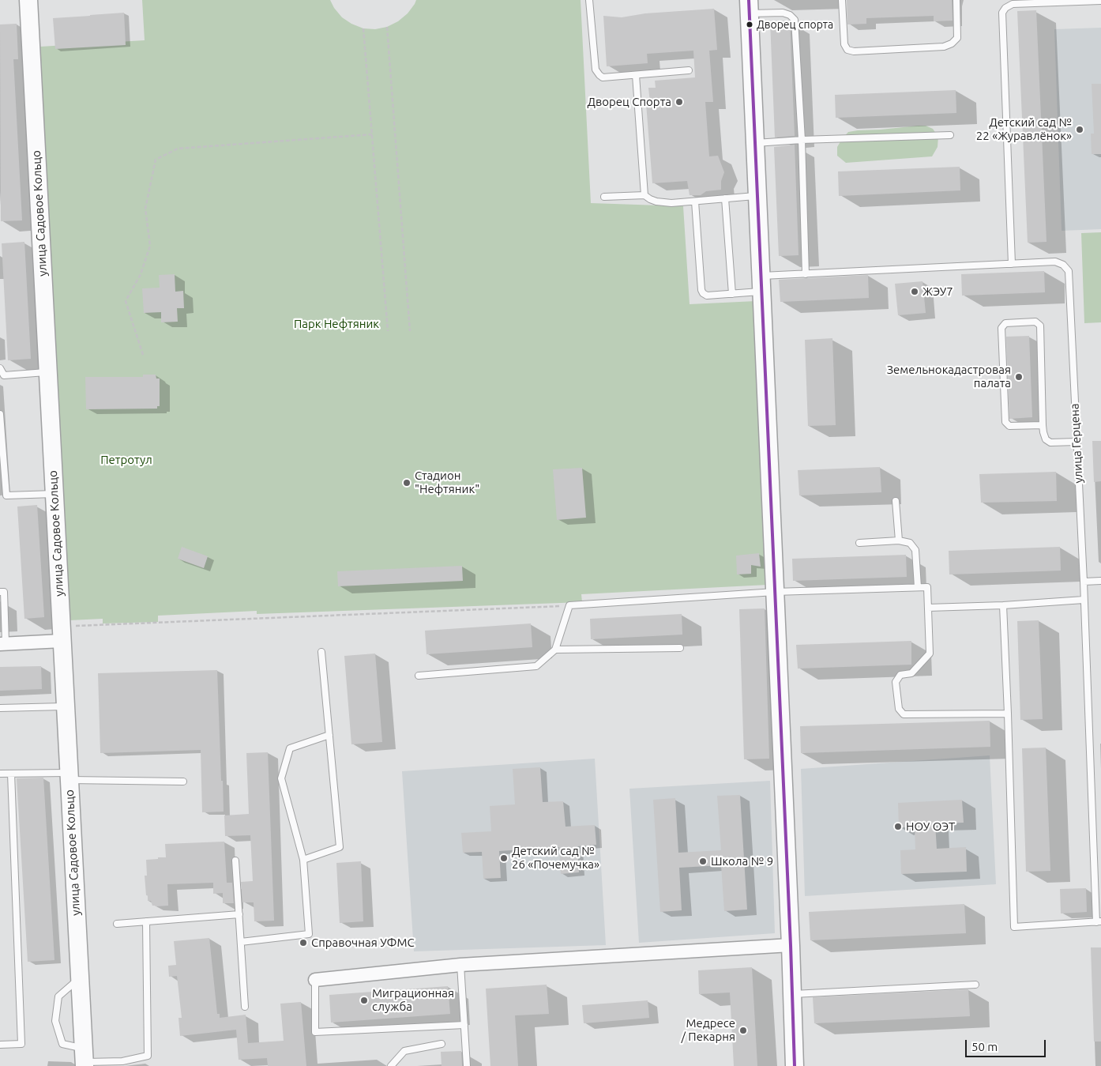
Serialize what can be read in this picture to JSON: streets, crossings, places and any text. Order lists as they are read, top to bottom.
{
  "streets": {
    "street": ["улица Садовое Кольцо"],
    "lane": ["улица Герцена"]
  },
  "parks": ["Парк Нефтяник", "Петротул"],
  "places": [
    "Дворец спорта",
    "Дворец Спорта",
    "Детский сад № 22 «Журавлёнок»",
    "ЖЭУ7",
    "Земельнокадастровая палата",
    "Стадион \"Нефтяник\"",
    "НОУ ОЭТ",
    "Детский сад № 26 «Почемучка»",
    "Школа № 9",
    "Справочная УФМС",
    "Миграционная служба",
    "Медресе / Пекарня"
  ],
  "scale_bar": "50 m"
}
